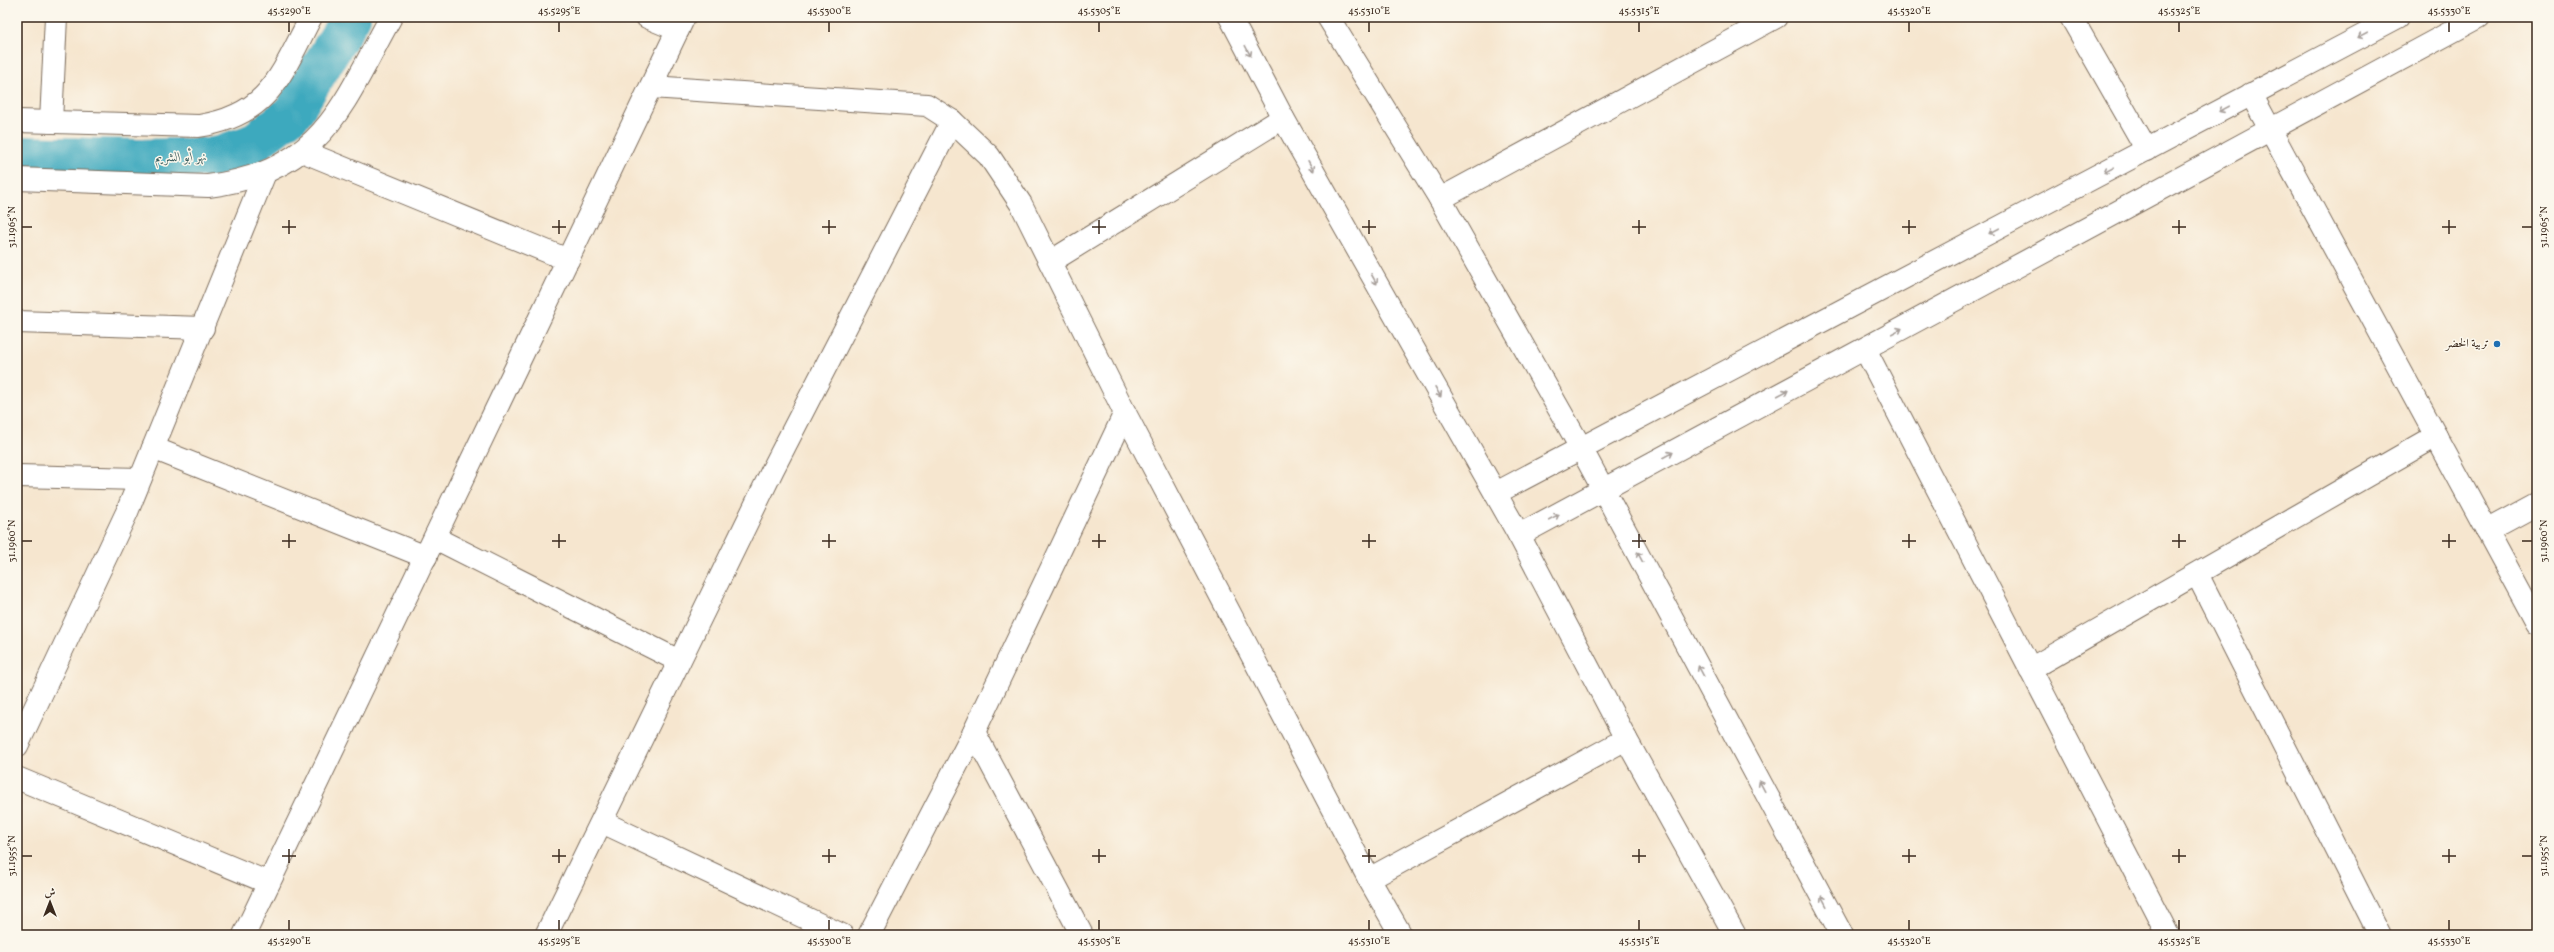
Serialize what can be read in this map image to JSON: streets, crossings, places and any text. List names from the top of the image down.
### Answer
{
  "water": ["نهر أبو الشريم"],
  "places": ["تربية الخضر"],
  "north": "top",
  "coordinates": [
    "45.5290°E",
    "45.5295°E",
    "45.5300°E",
    "45.5305°E",
    "45.5310°E",
    "45.5315°E",
    "45.5320°E",
    "45.5325°E",
    "45.5330°E",
    "31.1965°N",
    "31.1960°N",
    "31.1955°N"
  ]
}
